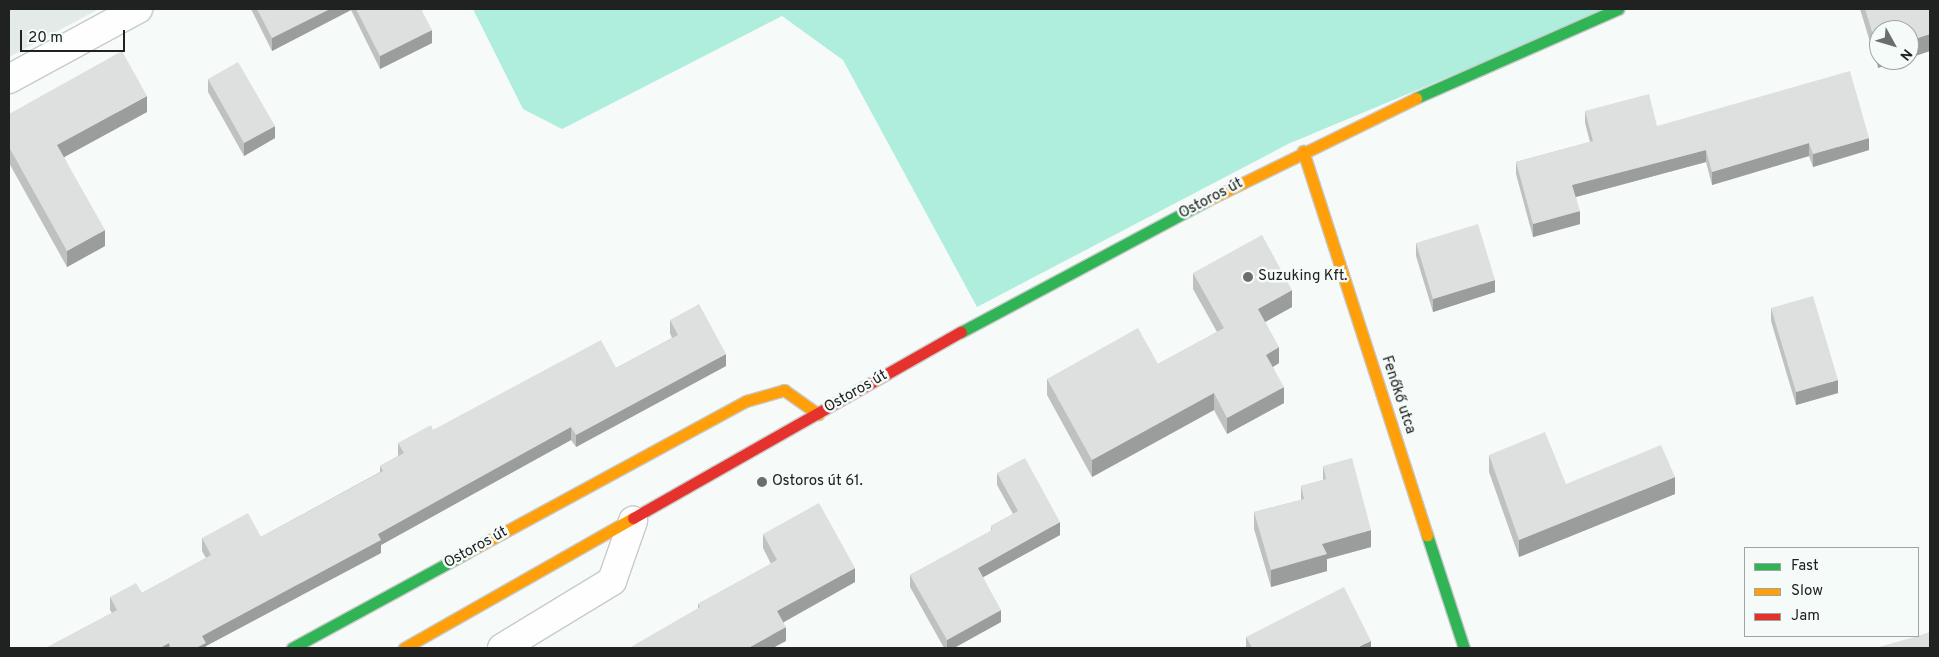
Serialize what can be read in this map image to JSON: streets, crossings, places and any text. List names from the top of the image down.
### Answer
{
  "streets": {
    "main road": ["Ostoros út", "Fenőkő utca"]
  },
  "crossings": [
    ["Ostoros út", "Fenőkő utca"]
  ],
  "places": ["Suzuking Kft.", "Ostoros út 61."],
  "legend": ["Fast", "Slow", "Jam"],
  "scale_bar": "20 m",
  "north": "bottom right"
}
